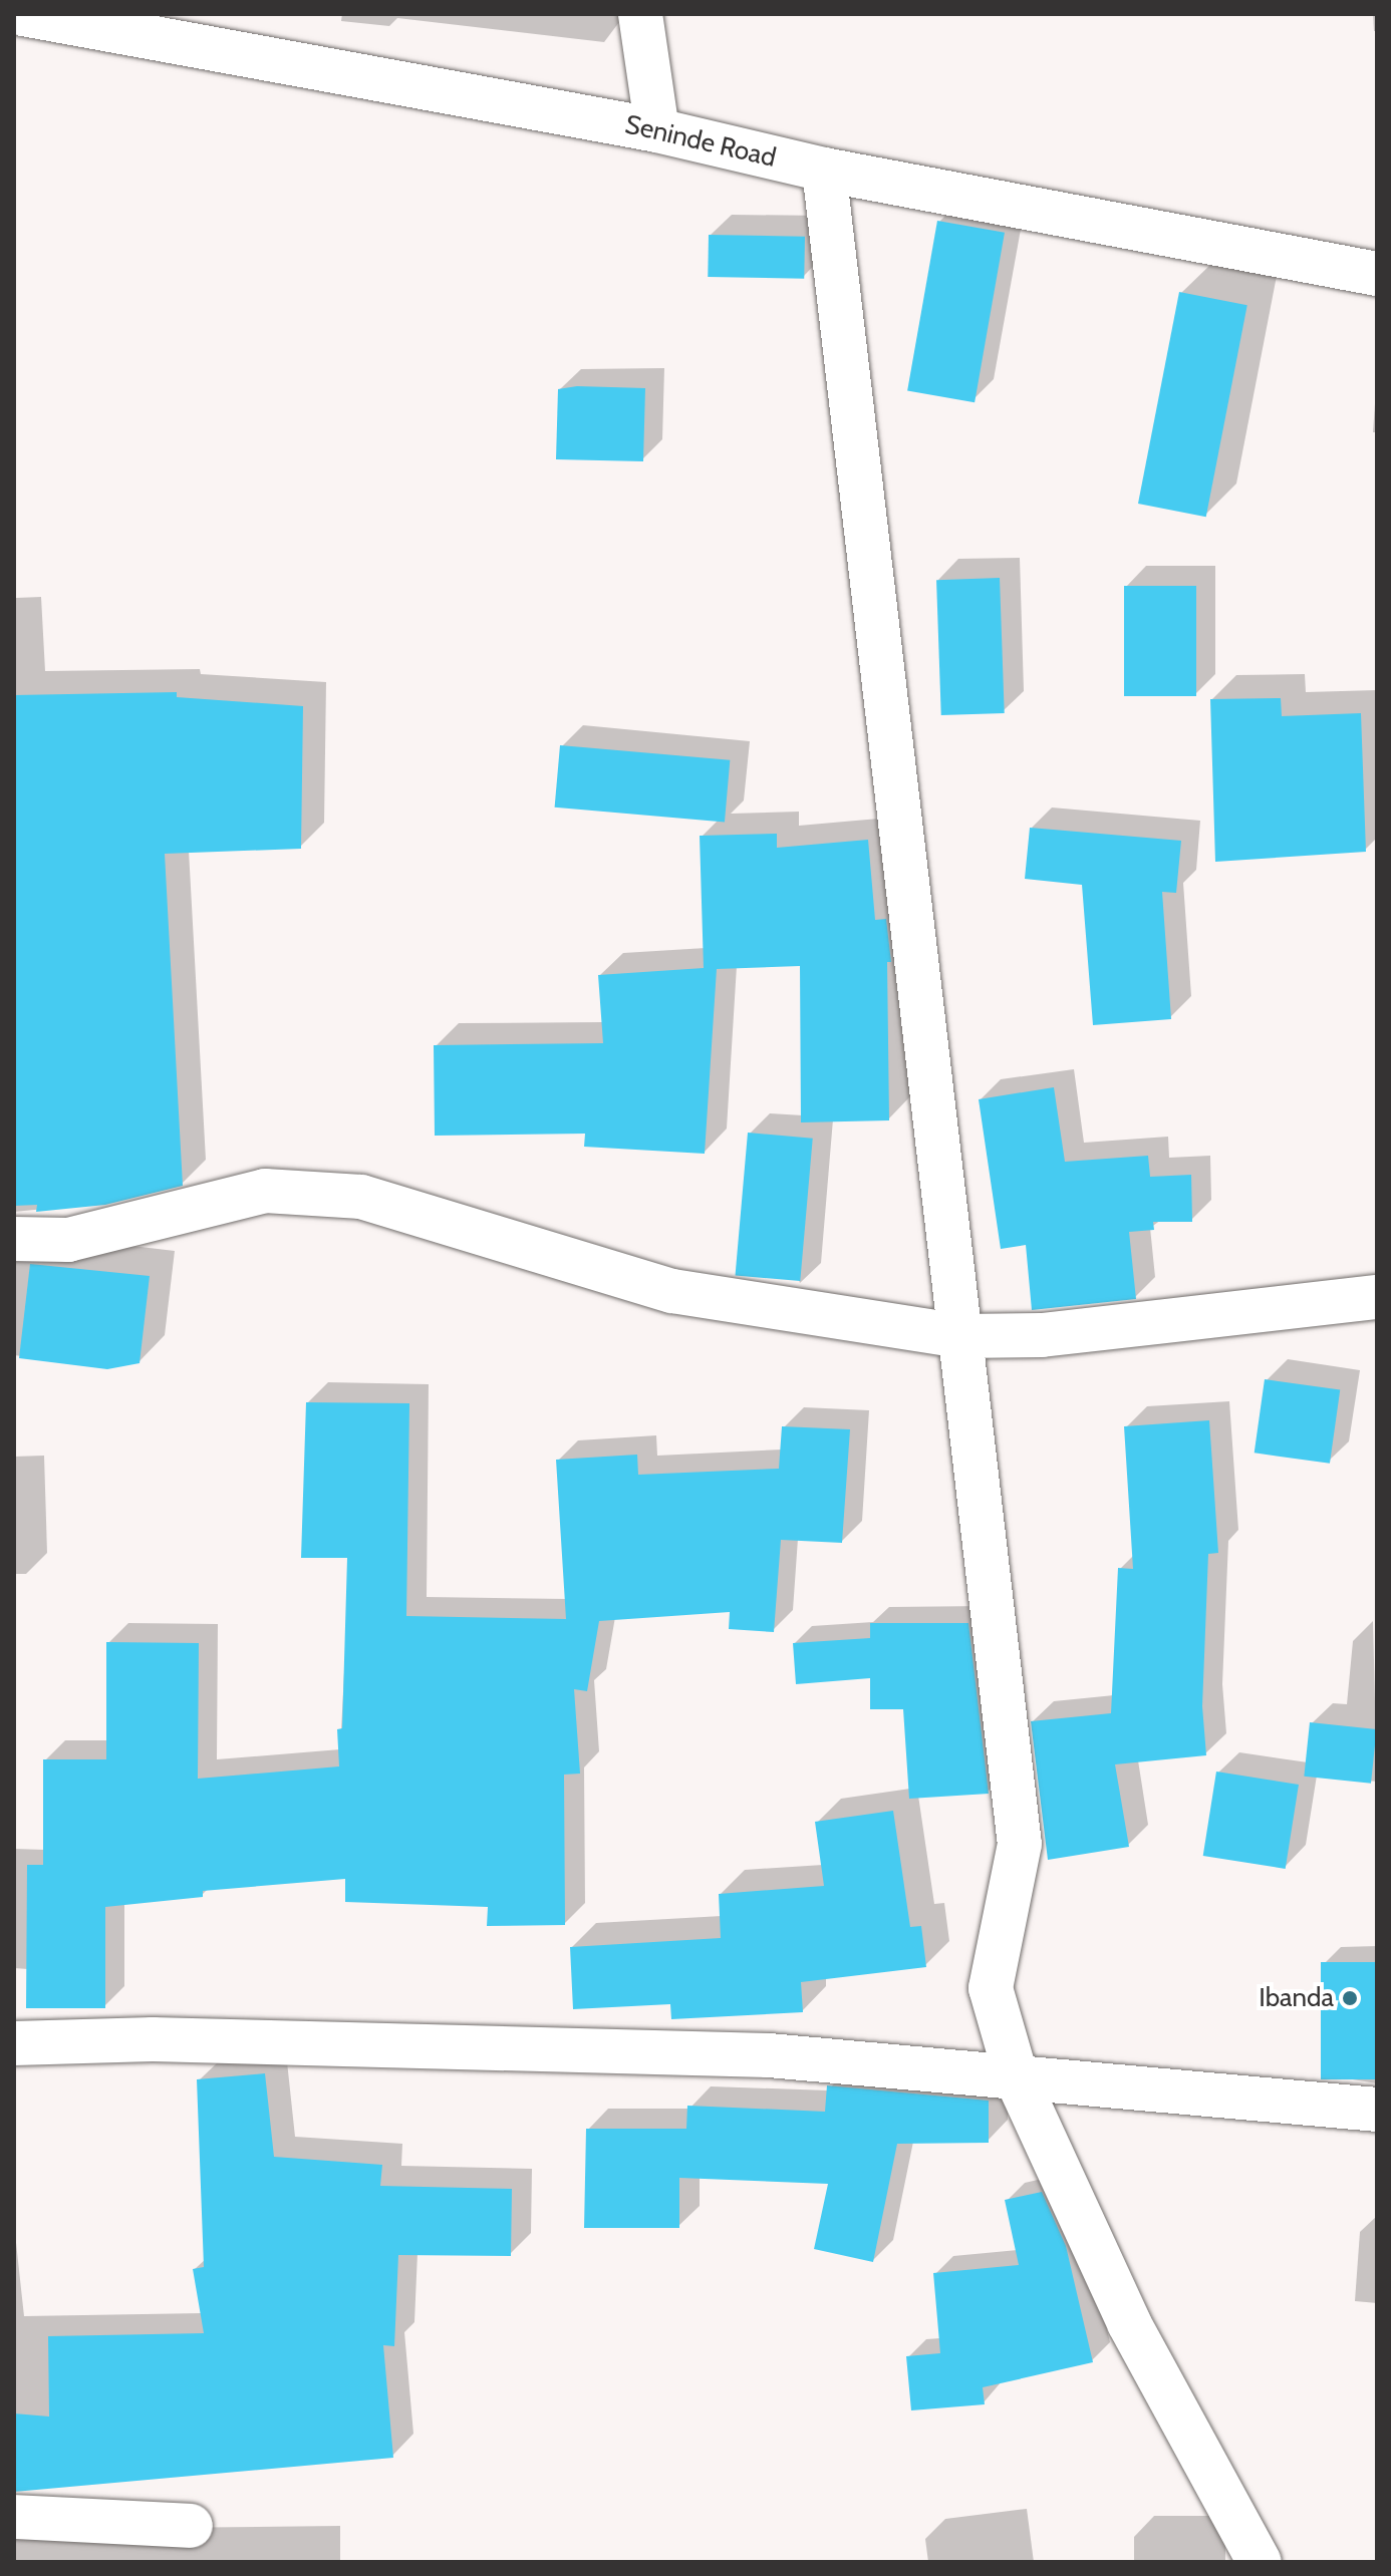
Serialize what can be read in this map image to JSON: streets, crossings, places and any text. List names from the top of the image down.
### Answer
{
  "streets": {
    "street": ["Seninde Road"]
  },
  "places": ["Ibanda"]
}
